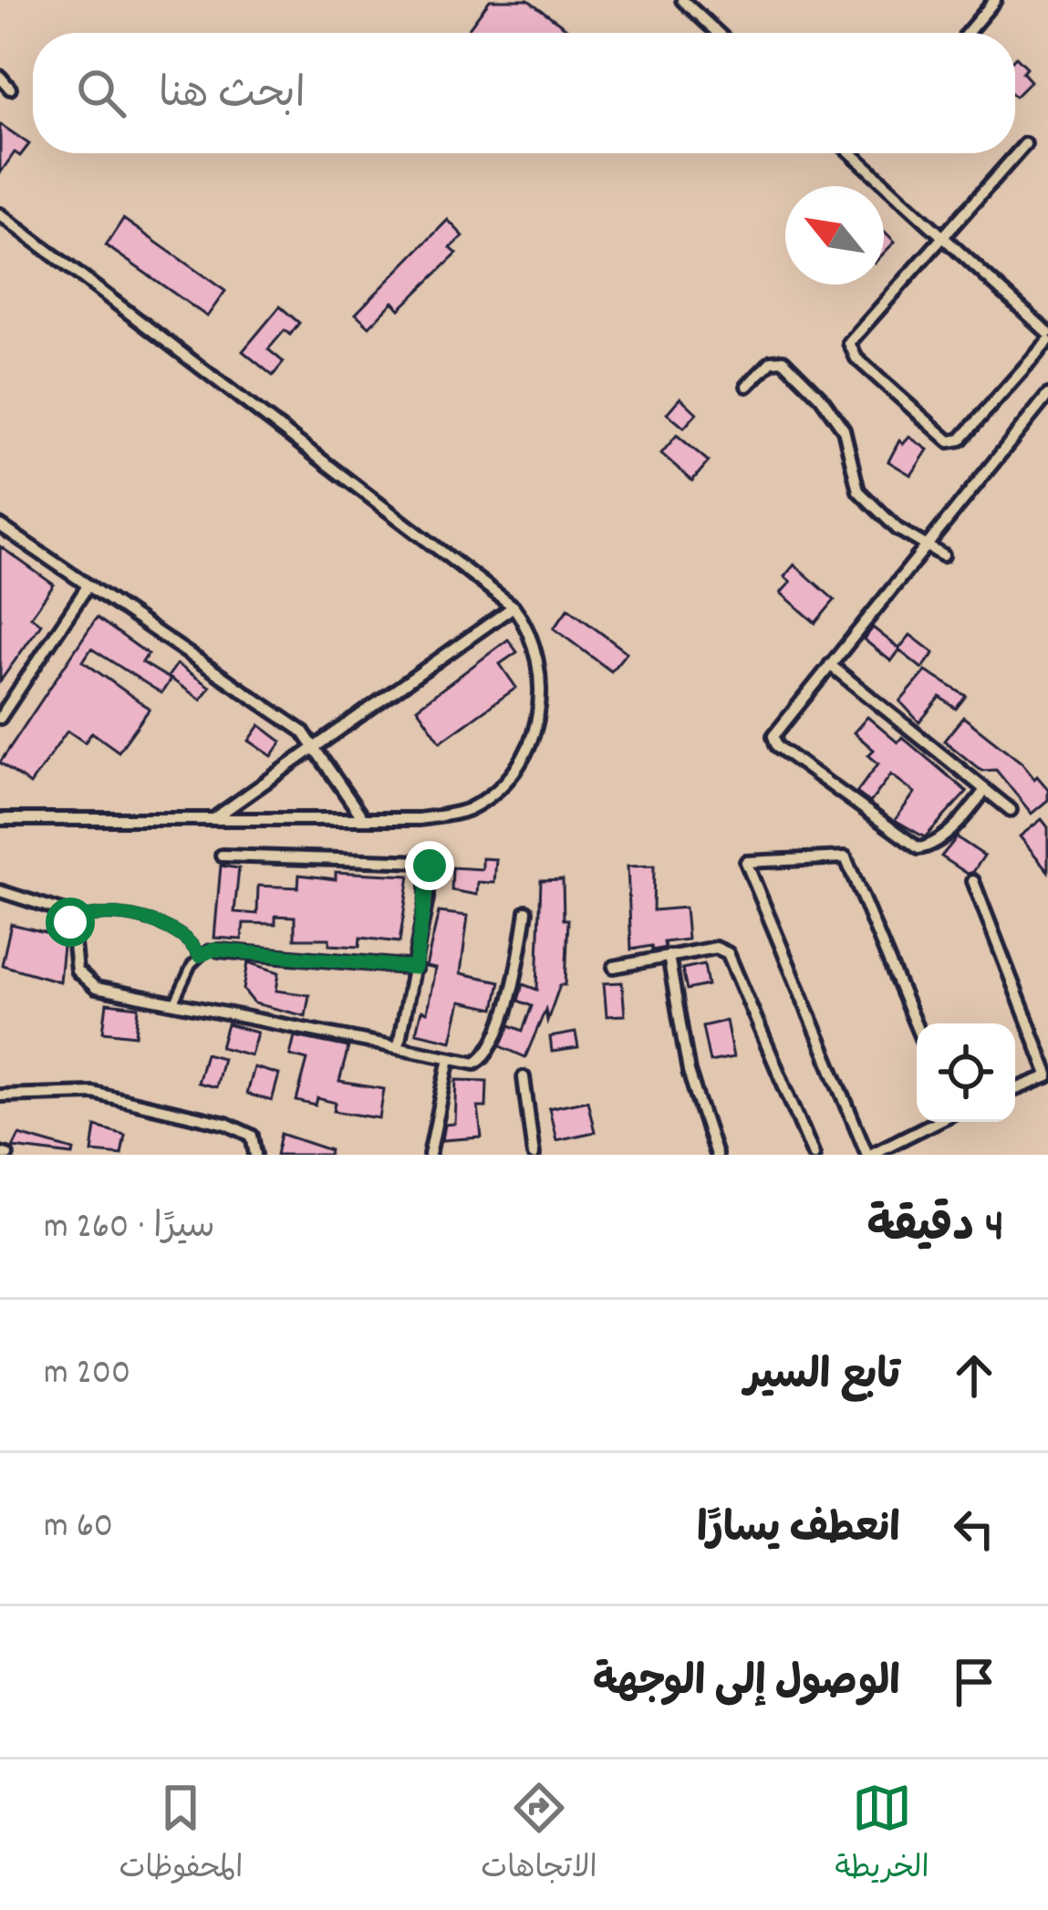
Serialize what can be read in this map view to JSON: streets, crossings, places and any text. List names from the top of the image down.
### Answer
{
  "north": "top left",
  "page": {
    "search": "ابحث هنا",
    "heading": ["4 دقيقة", "سيرًا · 260 m"],
    "list": [
      ["تابع السير", "200 m"],
      ["انعطف يسارًا", "60 m"],
      "الوصول إلى الوجهة"
    ],
    "nav": ["الخريطة", "الاتجاهات", "المحفوظات"]
  }
}
